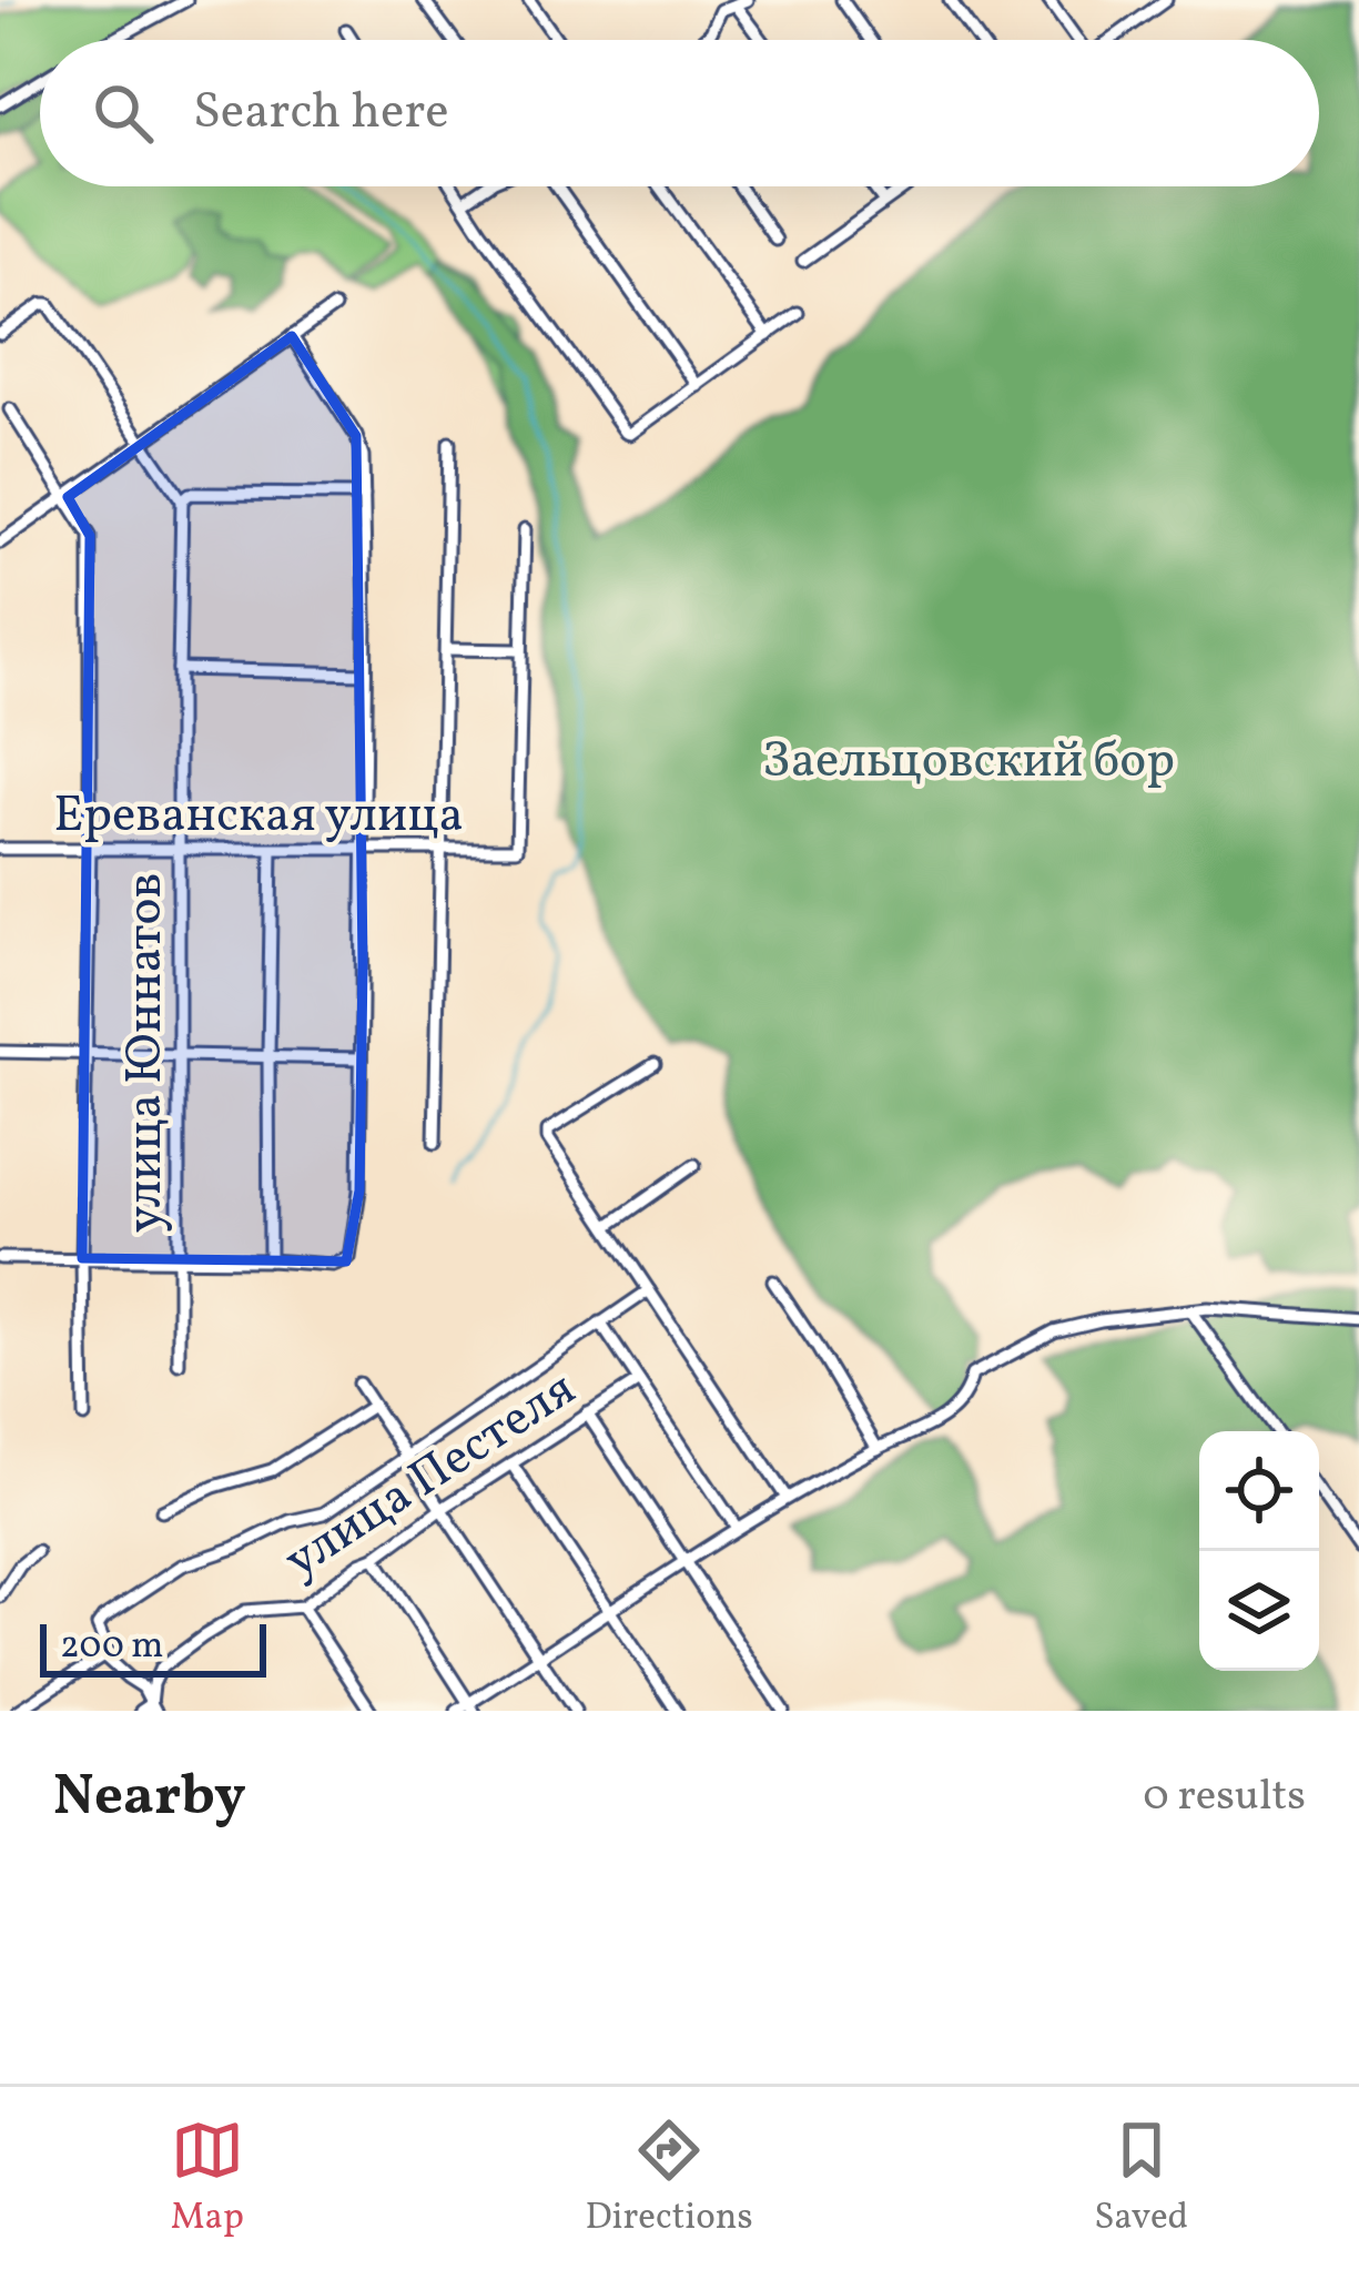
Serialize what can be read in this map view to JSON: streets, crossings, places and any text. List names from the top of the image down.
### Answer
{
  "streets": {
    "street": ["Ереванская улица", "улица Юннатов", "улица Пестеля"]
  },
  "crossings": [
    ["Ереванская улица", "улица Юннатов"]
  ],
  "parks": ["Заельцовский бор"],
  "scale_bar": "200 m",
  "page": {
    "search": "Search here",
    "scale": "200 m",
    "heading": ["Nearby", "0 results"],
    "nav": ["Map", "Directions", "Saved"]
  }
}
